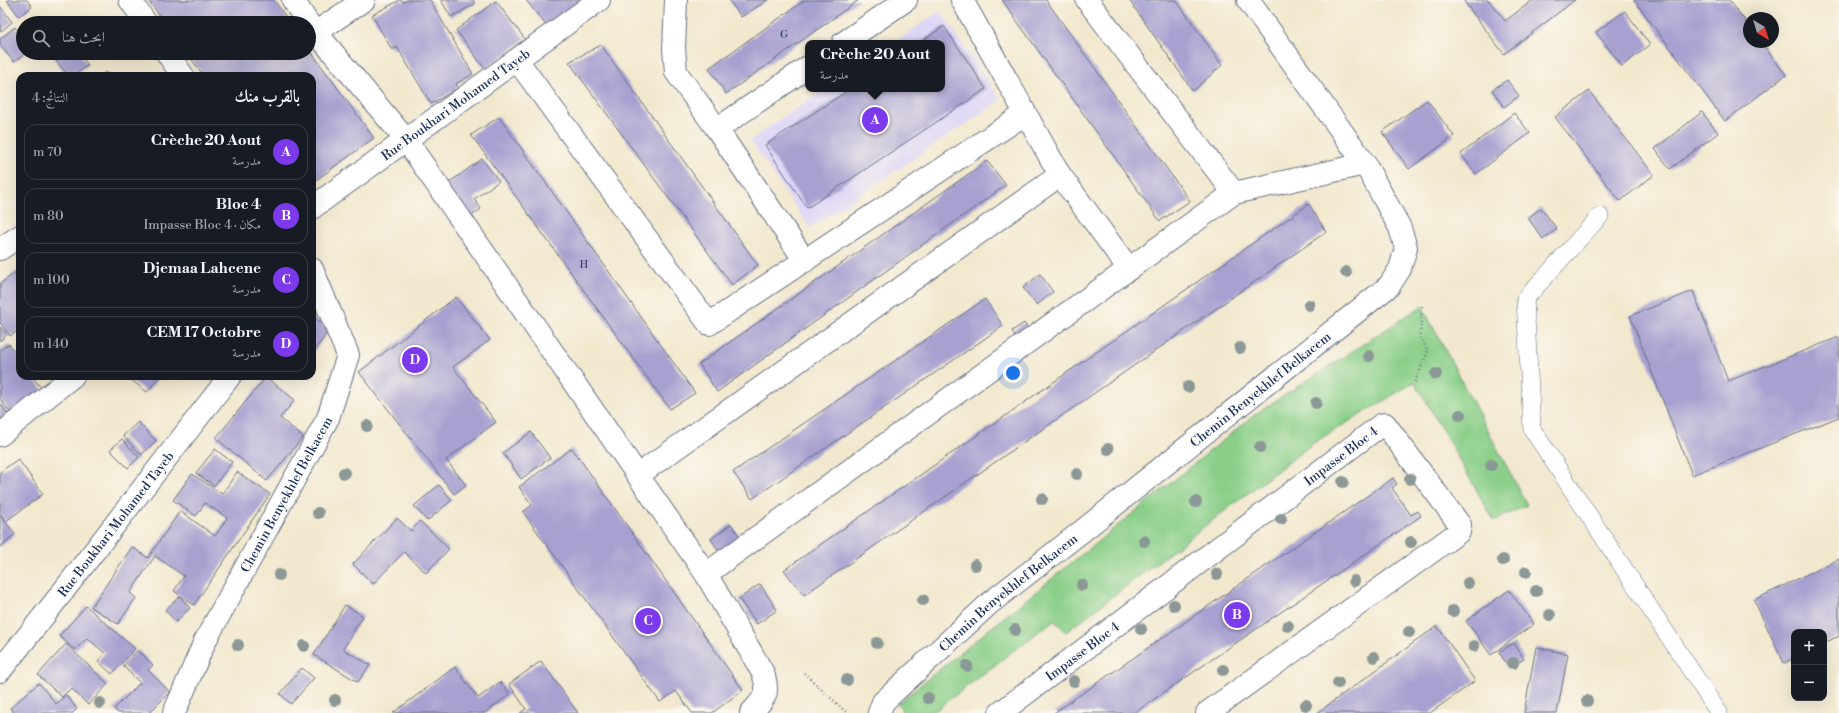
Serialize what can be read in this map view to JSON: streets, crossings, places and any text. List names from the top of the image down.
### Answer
{
  "streets": {
    "street": ["Rue Boukhari Mohamed Tayeb", "Chemin Benyekhlef Belkacem", "Impasse Bloc 4"]
  },
  "house_numbers": ["G", "H"],
  "north": "bottom right",
  "page": {
    "search": "ابحث هنا",
    "popup": ["Crèche 20 Aout", "مدرسة"],
    "heading": ["بالقرب منك", "النتائج: 4"],
    "pins": [
      "A",
      "D",
      "B",
      "C"
    ],
    "list": [
      {
        "mark": "A",
        "name": "Crèche 20 Aout",
        "note": "مدرسة",
        "value": "70 m"
      },
      {
        "mark": "B",
        "name": "Bloc 4",
        "note": "مكان · Impasse Bloc 4",
        "value": "80 m"
      },
      {
        "mark": "C",
        "name": "Djemaa Lahcene",
        "note": "مدرسة",
        "value": "100 m"
      },
      {
        "mark": "D",
        "name": "CEM 17 Octobre",
        "note": "مدرسة",
        "value": "140 m"
      }
    ],
    "map_buttons": ["+", "−"]
  }
}
